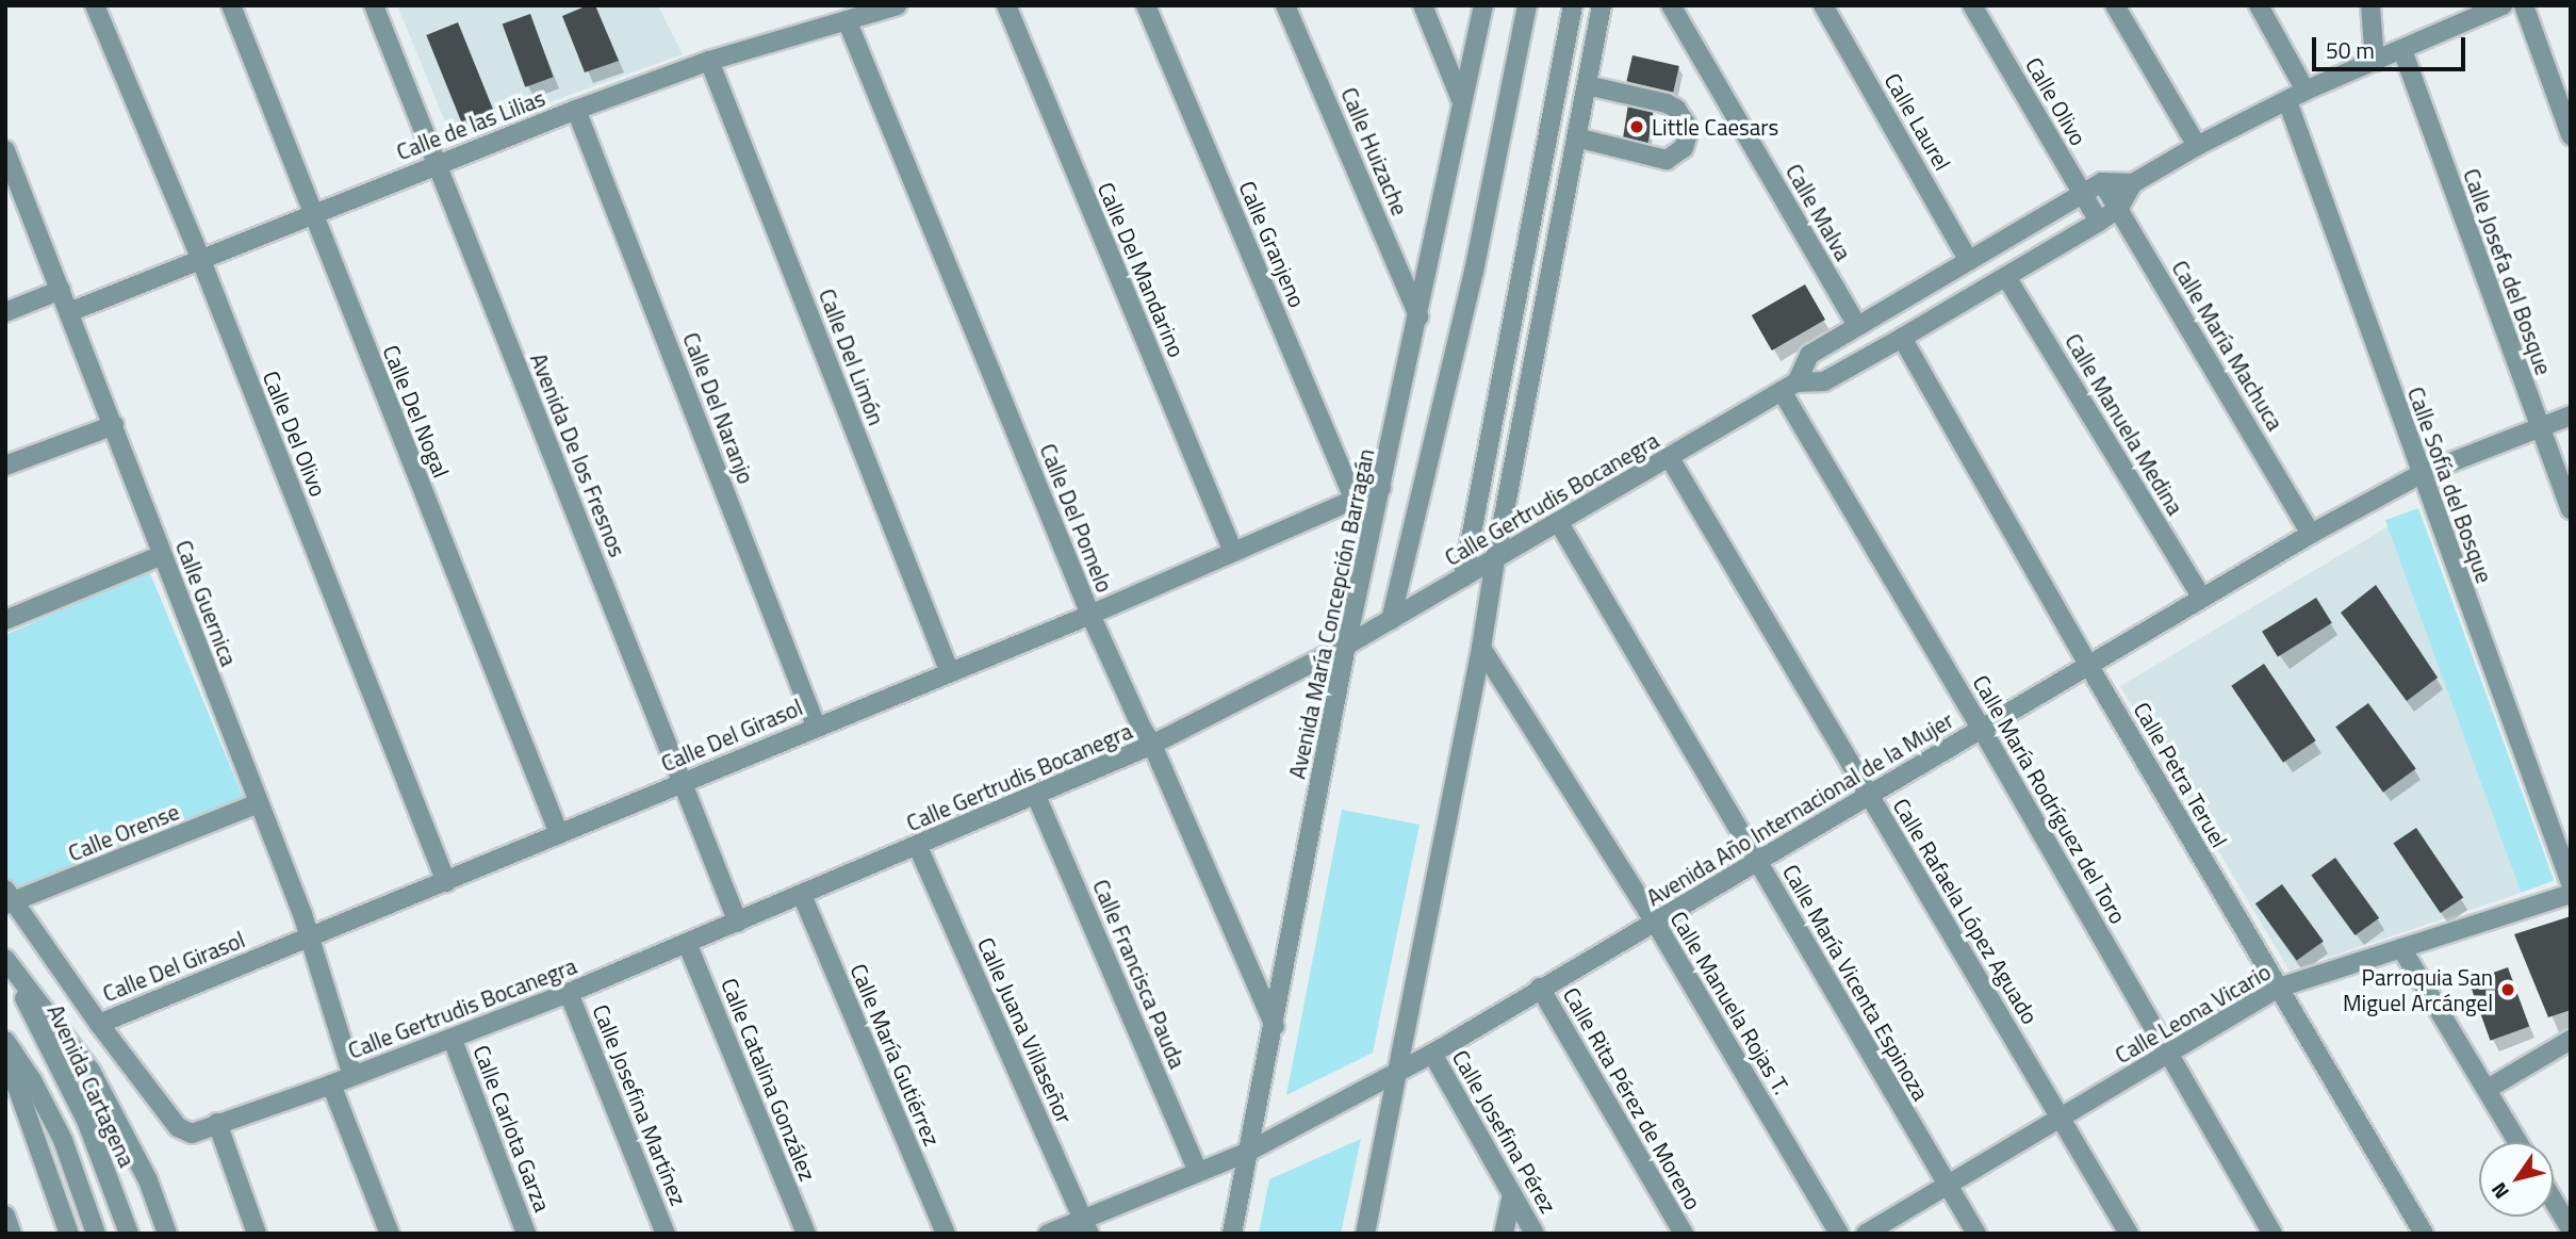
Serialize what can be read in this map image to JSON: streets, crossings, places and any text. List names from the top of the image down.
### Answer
{
  "streets": {
    "street": [
      "Calle Olivo",
      "Calle Laurel",
      "Calle de las Lilias",
      "Calle Huizache",
      "Calle Malva",
      "Calle Granjeno",
      "Calle Del Mandarino",
      "Calle Josefa del Bosque",
      "Calle María Machuca",
      "Calle Del Limón",
      "Calle Del Naranjo",
      "Calle Del Nogal",
      "Calle Manuela Medina",
      "Calle Del Olivo",
      "Avenida De los Fresnos",
      "Calle Sofía del Bosque",
      "Calle Gertrudis Bocanegra",
      "Calle Del Pomelo",
      "Calle Guernica",
      "Avenida María Concepción Barragán",
      "Calle Del Girasol",
      "Calle Petra Teruel",
      "Calle María Rodríguez del Toro",
      "Avenida Año Internacional de la Mujer",
      "Calle Orense",
      "Calle Rafaela López Aguado",
      "Calle Francisca Pauda",
      "Calle María Vicenta Espinoza",
      "Calle Manuela Rojas T.",
      "Calle Leona Vicario",
      "Calle Juana Villaseñor",
      "Calle María Gutiérrez",
      "Calle Catalina González",
      "Avenida Cartagena",
      "Calle Rita Pérez de Moreno",
      "Calle Josefina Martínez",
      "Calle Carlota Garza",
      "Calle Josefina Pérez"
    ]
  },
  "crossings": [
    ["Calle Olivo", "Calle Gertrudis Bocanegra"],
    ["Calle Laurel", "Calle Gertrudis Bocanegra"],
    ["Calle de las Lilias", "Calle Del Limón"],
    ["Calle de las Lilias", "Calle Del Naranjo"],
    ["Calle de las Lilias", "Calle Del Nogal"],
    ["Calle de las Lilias", "Calle Del Olivo"],
    ["Calle de las Lilias", "Avenida De los Fresnos"],
    ["Calle de las Lilias", "Calle Del Pomelo"],
    ["Calle de las Lilias", "Calle Guernica"],
    ["Calle Huizache", "Avenida María Concepción Barragán"],
    ["Calle Malva", "Calle Gertrudis Bocanegra"],
    ["Calle Granjeno", "Calle Del Girasol"],
    ["Calle Del Mandarino", "Calle Del Girasol"],
    ["Calle Josefa del Bosque", "Avenida Año Internacional de la Mujer"],
    ["Calle María Machuca", "Calle Gertrudis Bocanegra"],
    ["Calle María Machuca", "Avenida Año Internacional de la Mujer"],
    ["Calle Del Limón", "Calle Del Girasol"],
    ["Calle Del Naranjo", "Calle Del Girasol"],
    ["Calle Del Nogal", "Calle Del Girasol"],
    ["Calle Manuela Medina", "Calle Gertrudis Bocanegra"],
    ["Calle Manuela Medina", "Avenida Año Internacional de la Mujer"],
    ["Calle Del Olivo", "Calle Del Girasol"],
    ["Avenida De los Fresnos", "Calle Gertrudis Bocanegra"],
    ["Avenida De los Fresnos", "Calle Del Girasol"],
    ["Calle Sofía del Bosque", "Avenida Año Internacional de la Mujer"],
    ["Calle Gertrudis Bocanegra", "Calle Del Pomelo"],
    ["Calle Gertrudis Bocanegra", "Calle Guernica"],
    ["Calle Gertrudis Bocanegra", "Avenida María Concepción Barragán"],
    ["Calle Gertrudis Bocanegra", "Calle Del Girasol"],
    ["Calle Gertrudis Bocanegra", "Calle Petra Teruel"],
    ["Calle Gertrudis Bocanegra", "Calle María Rodríguez del Toro"],
    ["Calle Gertrudis Bocanegra", "Calle Orense"],
    ["Calle Gertrudis Bocanegra", "Calle Rafaela López Aguado"],
    ["Calle Gertrudis Bocanegra", "Calle Francisca Pauda"],
    ["Calle Gertrudis Bocanegra", "Calle María Vicenta Espinoza"],
    ["Calle Gertrudis Bocanegra", "Calle Juana Villaseñor"],
    ["Calle Gertrudis Bocanegra", "Calle María Gutiérrez"],
    ["Calle Gertrudis Bocanegra", "Calle Catalina González"],
    ["Calle Gertrudis Bocanegra", "Calle Josefina Martínez"],
    ["Calle Gertrudis Bocanegra", "Calle Carlota Garza"],
    ["Calle Del Pomelo", "Avenida María Concepción Barragán"],
    ["Calle Del Pomelo", "Calle Del Girasol"],
    ["Calle Guernica", "Calle Del Girasol"],
    ["Calle Guernica", "Calle Orense"],
    ["Avenida María Concepción Barragán", "Calle Del Girasol"],
    ["Avenida María Concepción Barragán", "Avenida Año Internacional de la Mujer"],
    ["Calle Petra Teruel", "Avenida Año Internacional de la Mujer"],
    ["Calle Petra Teruel", "Calle Leona Vicario"],
    ["Calle María Rodríguez del Toro", "Avenida Año Internacional de la Mujer"],
    ["Calle María Rodríguez del Toro", "Calle Leona Vicario"],
    ["Avenida Año Internacional de la Mujer", "Calle Rafaela López Aguado"],
    ["Avenida Año Internacional de la Mujer", "Calle Francisca Pauda"],
    ["Avenida Año Internacional de la Mujer", "Calle María Vicenta Espinoza"],
    ["Avenida Año Internacional de la Mujer", "Calle Manuela Rojas T."],
    ["Avenida Año Internacional de la Mujer", "Calle Juana Villaseñor"],
    ["Avenida Año Internacional de la Mujer", "Calle Rita Pérez de Moreno"],
    ["Avenida Año Internacional de la Mujer", "Calle Josefina Pérez"],
    ["Calle Rafaela López Aguado", "Calle Leona Vicario"],
    ["Calle María Vicenta Espinoza", "Calle Leona Vicario"]
  ],
  "places": ["Little Caesars", "Parroquia San Miguel Arcángel"],
  "scale_bar": "50 m",
  "north": "bottom left"
}
